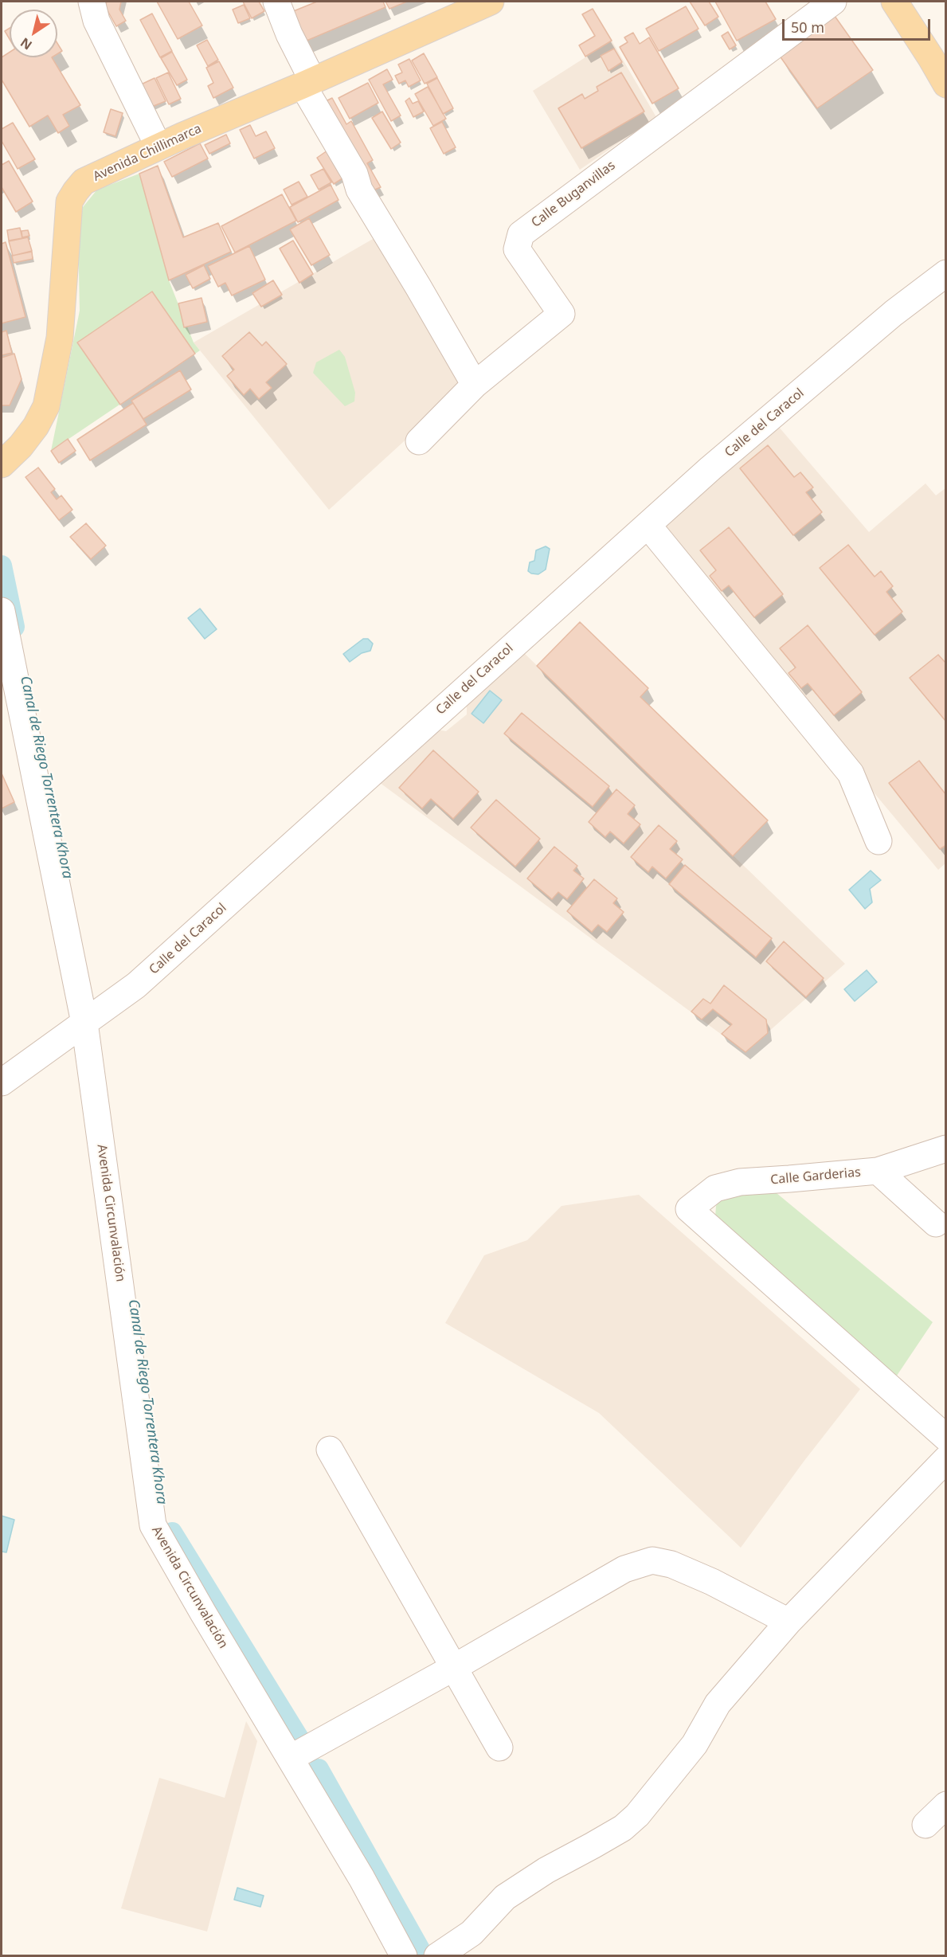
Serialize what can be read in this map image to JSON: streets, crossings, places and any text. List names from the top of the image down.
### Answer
{
  "streets": {
    "main road": ["Avenida Chillimarca"],
    "street": [
      "Calle Buganvillas",
      "Calle del Caracol",
      "Calle Garderias",
      "Avenida Circunvalación"
    ]
  },
  "crossings": [
    ["Calle del Caracol", "Avenida Circunvalación"]
  ],
  "water": ["Canal de Riego Torrentera Khora"],
  "scale_bar": "50 m",
  "north": "bottom left"
}
